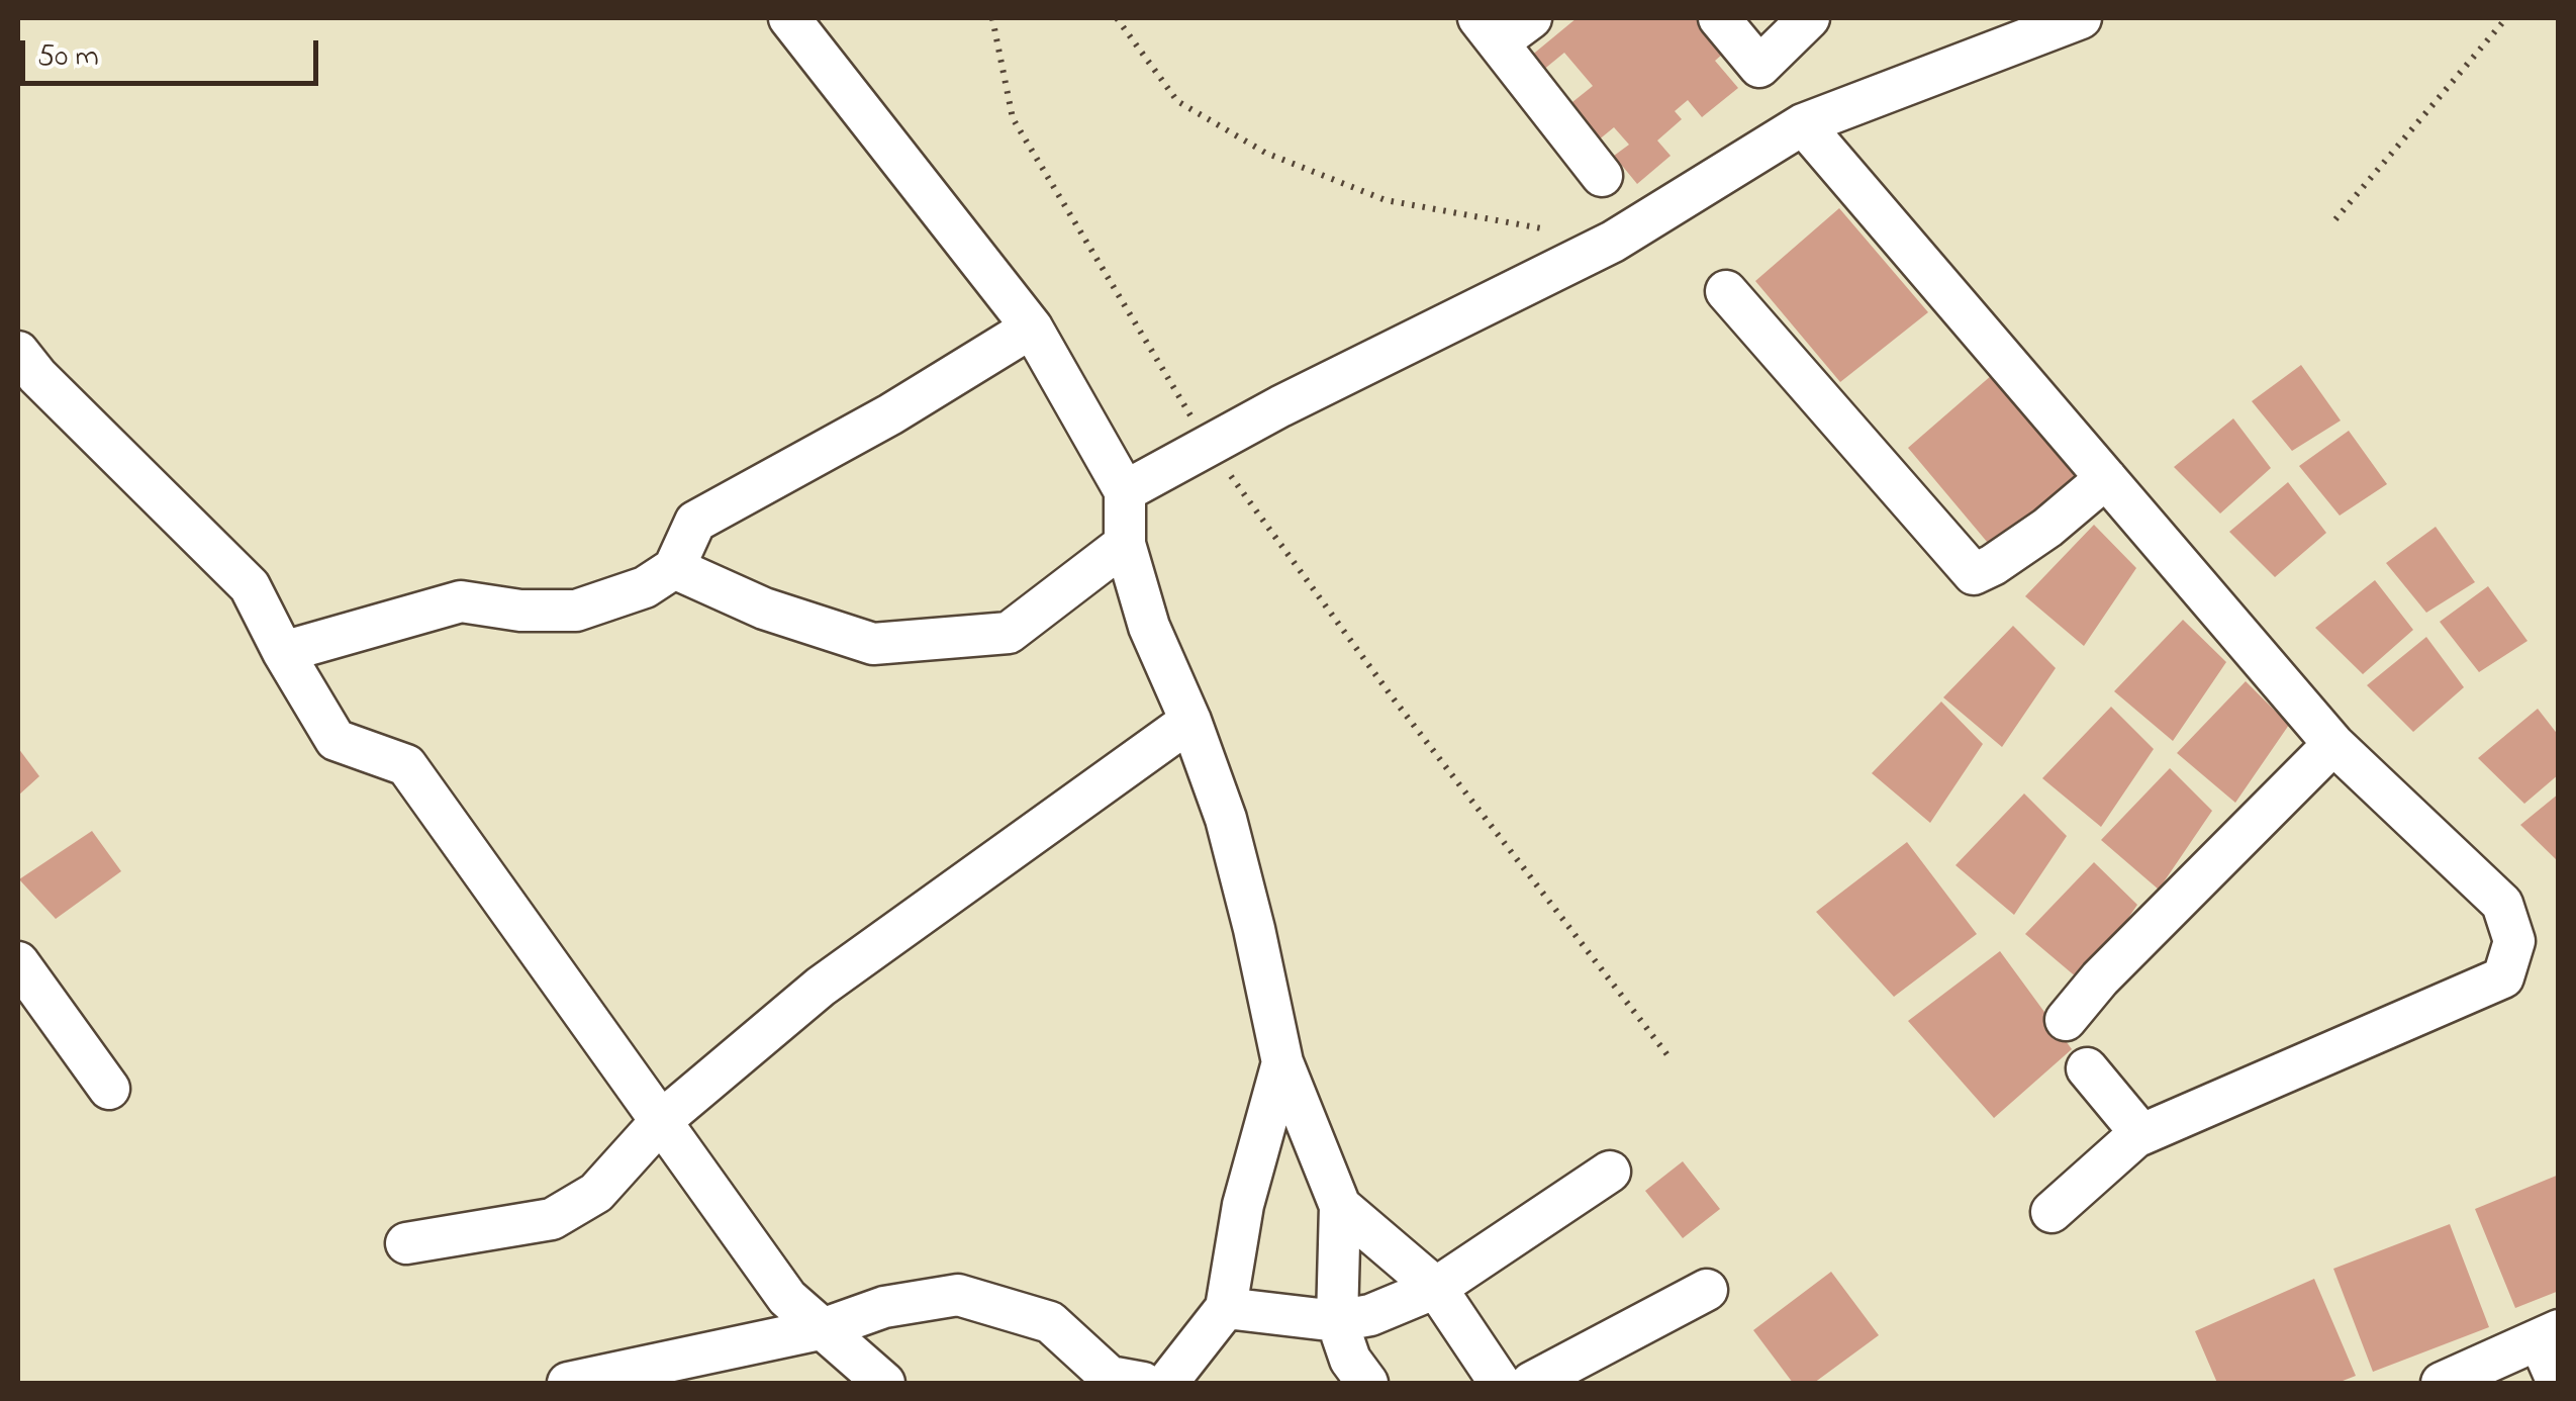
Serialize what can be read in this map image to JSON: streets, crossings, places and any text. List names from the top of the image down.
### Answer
{
  "scale_bar": "50 m"
}
